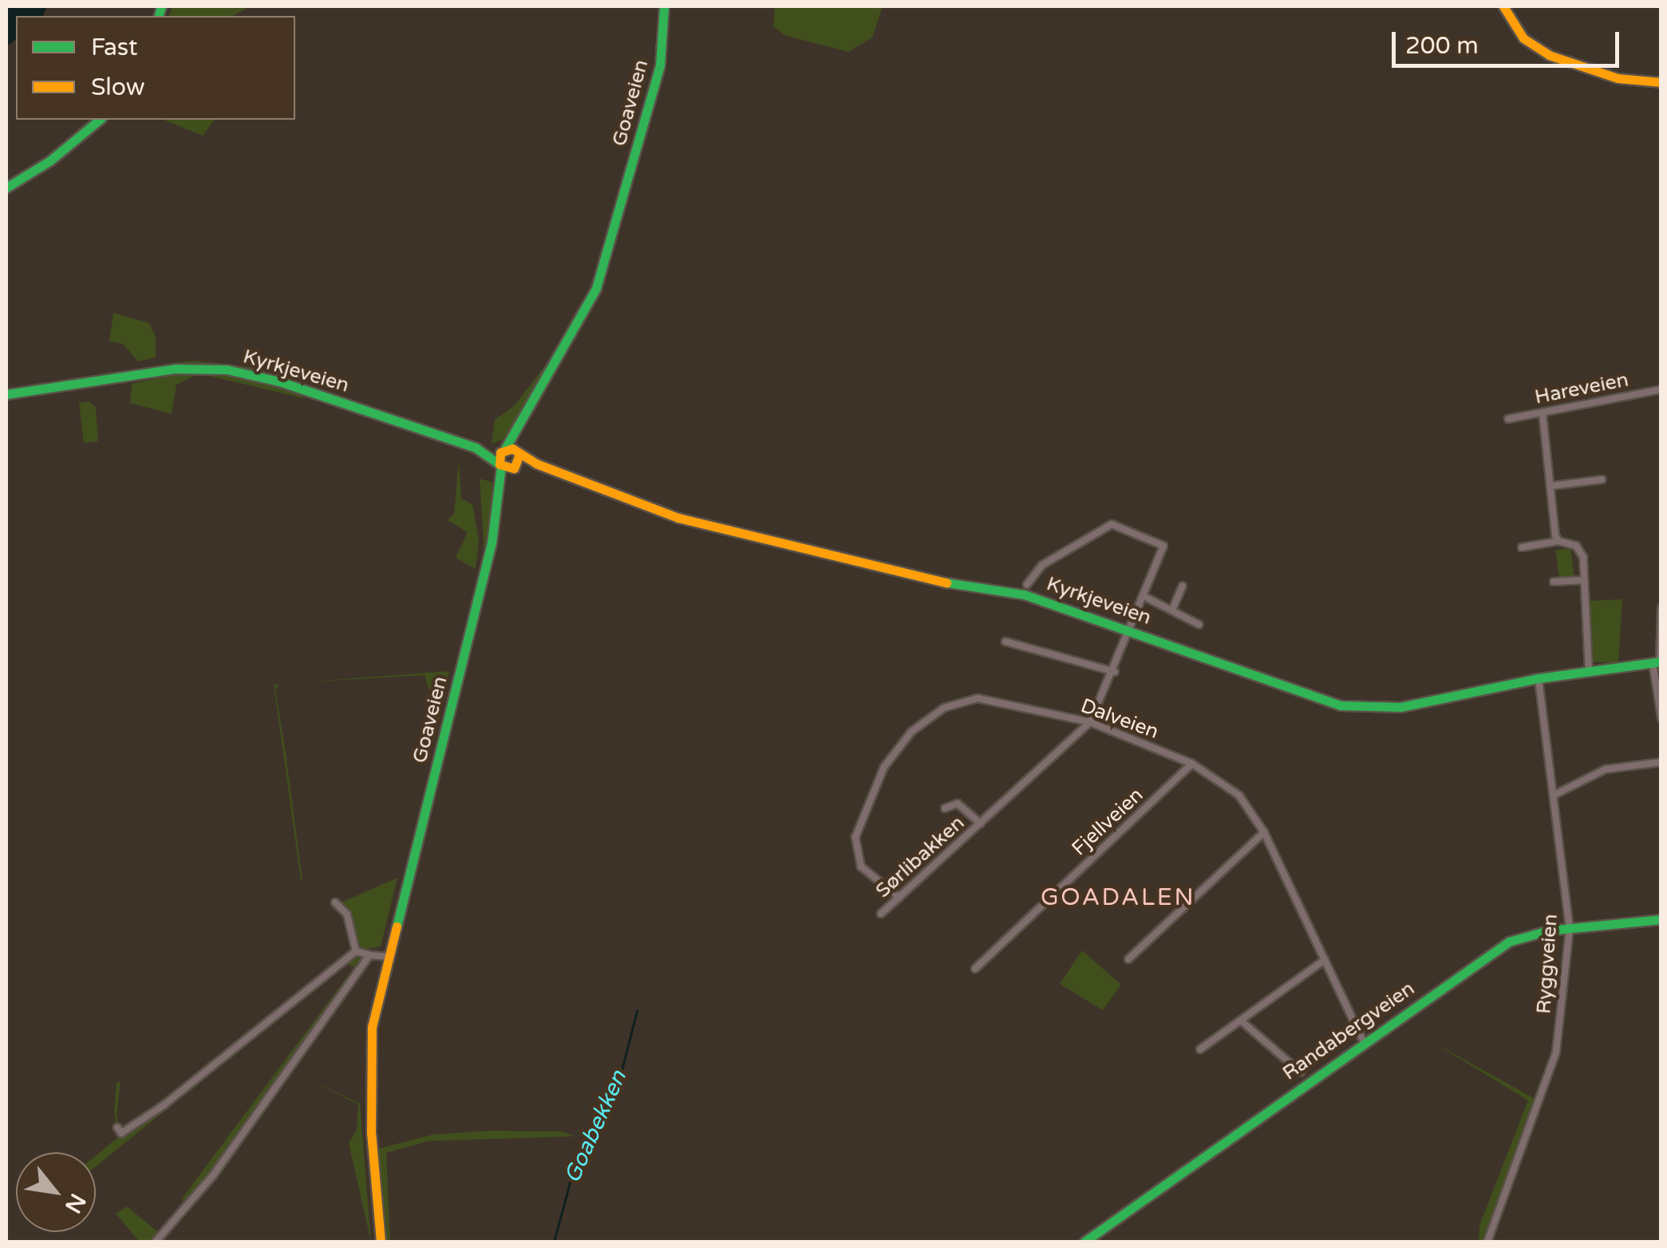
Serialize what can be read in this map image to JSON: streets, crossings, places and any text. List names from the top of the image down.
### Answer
{
  "streets": {
    "main road": ["Goaveien", "Kyrkjeveien", "Randabergveien"],
    "street": [
      "Hareveien",
      "Dalveien",
      "Fjellveien",
      "Sørlibakken",
      "Ryggveien"
    ]
  },
  "crossings": [
    ["Goaveien", "Kyrkjeveien"],
    ["Kyrkjeveien", "Sørlibakken"],
    ["Kyrkjeveien", "Ryggveien"],
    ["Dalveien", "Fjellveien"],
    ["Dalveien", "Sørlibakken"],
    ["Dalveien", "Randabergveien"],
    ["Ryggveien", "Randabergveien"]
  ],
  "districts": ["GOADALEN"],
  "water": ["Goabekken"],
  "legend": ["Fast", "Slow"],
  "scale_bar": "200 m",
  "north": "bottom right"
}
